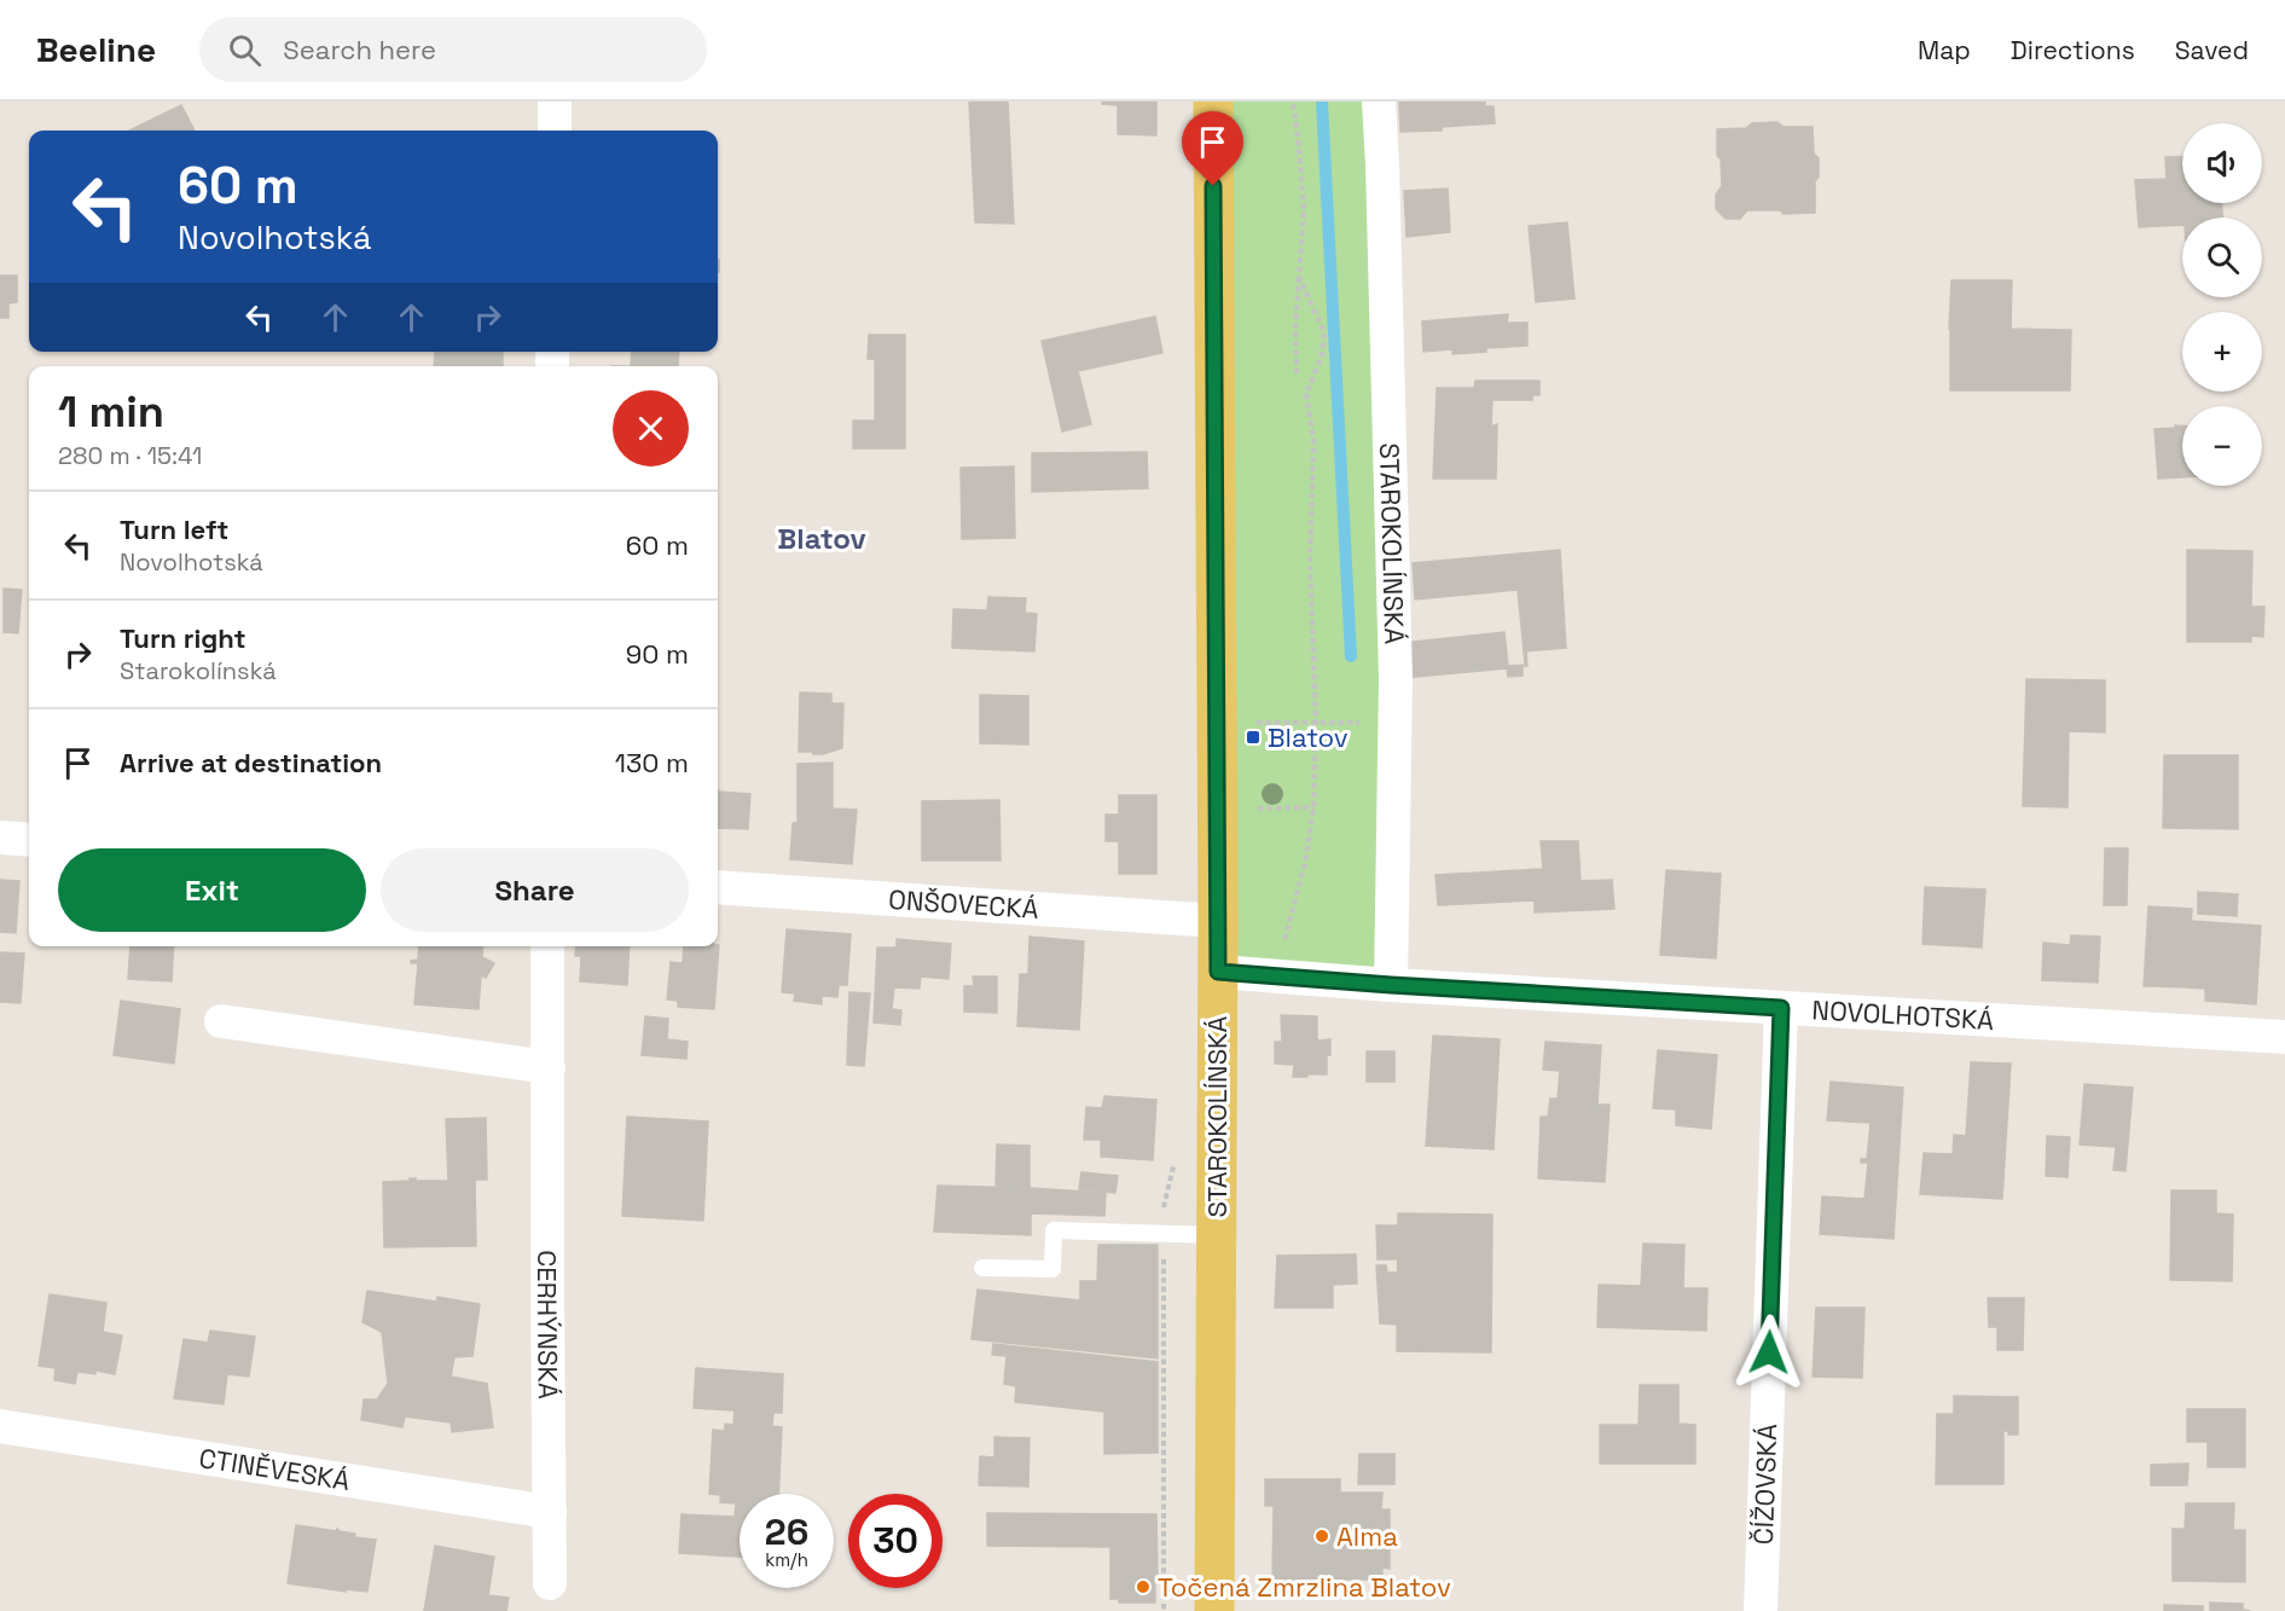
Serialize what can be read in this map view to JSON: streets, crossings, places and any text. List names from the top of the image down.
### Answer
{
  "streets": {
    "main road": ["STAROKOLÍNSKÁ"],
    "street": [
      "ONŠOVECKÁ",
      "NOVOLHOTSKÁ",
      "CERHÝNSKÁ",
      "CTINĚVESKÁ",
      "ČÍŽOVSKÁ"
    ]
  },
  "crossings": [
    ["STAROKOLÍNSKÁ", "ONŠOVECKÁ"],
    ["STAROKOLÍNSKÁ", "NOVOLHOTSKÁ"],
    ["NOVOLHOTSKÁ", "ČÍŽOVSKÁ"],
    ["CERHÝNSKÁ", "CTINĚVESKÁ"]
  ],
  "districts": ["Blatov"],
  "places": {
    "transit": ["Blatov"],
    "other": ["Alma", "Točená Zmrzlina Blatov"]
  },
  "page": {
    "header": "Beeline",
    "search": "Search here",
    "nav": ["Map", "Directions", "Saved"],
    "map_buttons": ["+", "−"],
    "turn": ["60 m", "Novolhotská"],
    "heading": ["1 min", "280 m · 15:41"],
    "list": [
      {
        "name": "Turn left",
        "note": "Novolhotská",
        "value": "60 m"
      },
      {
        "name": "Turn right",
        "note": "Starokolínská",
        "value": "90 m"
      },
      {
        "name": "Arrive at destination",
        "value": "130 m"
      }
    ],
    "buttons": ["Exit", "Share"],
    "speed": "26 km/h",
    "limit": "30"
  }
}
